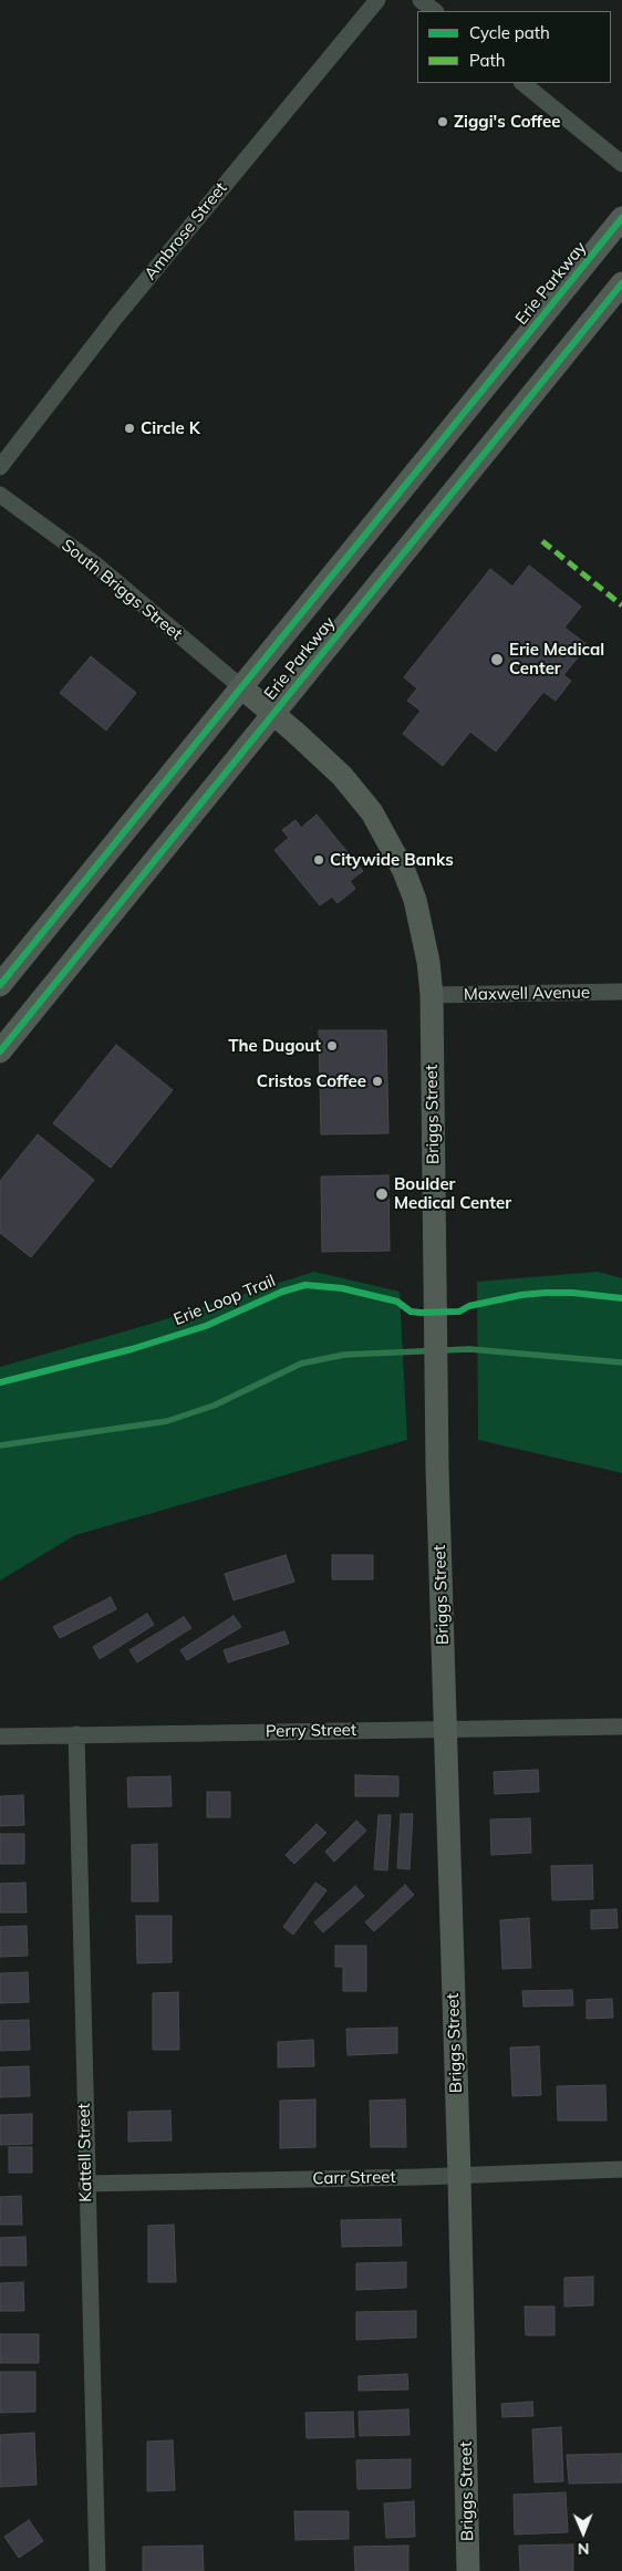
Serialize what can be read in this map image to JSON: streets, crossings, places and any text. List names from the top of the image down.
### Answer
{
  "streets": {
    "main road": ["Erie Parkway", "Briggs Street"],
    "street": [
      "Ambrose Street",
      "South Briggs Street",
      "Maxwell Avenue",
      "Perry Street",
      "Kattell Street",
      "Carr Street"
    ],
    "cycle path": ["Erie Loop Trail"]
  },
  "crossings": [
    ["Erie Parkway", "South Briggs Street"],
    ["Erie Parkway", "Briggs Street"],
    ["South Briggs Street", "Briggs Street"],
    ["Maxwell Avenue", "Briggs Street"],
    ["Briggs Street", "Perry Street"],
    ["Briggs Street", "Carr Street"],
    ["Perry Street", "Kattell Street"],
    ["Kattell Street", "Carr Street"]
  ],
  "places": [
    "Ziggi's Coffee",
    "Circle K",
    "Erie Medical Center",
    "Citywide Banks",
    "The Dugout",
    "Cristos Coffee",
    "Boulder Medical Center"
  ],
  "legend": ["Cycle path", "Path"],
  "north": "bottom"
}
